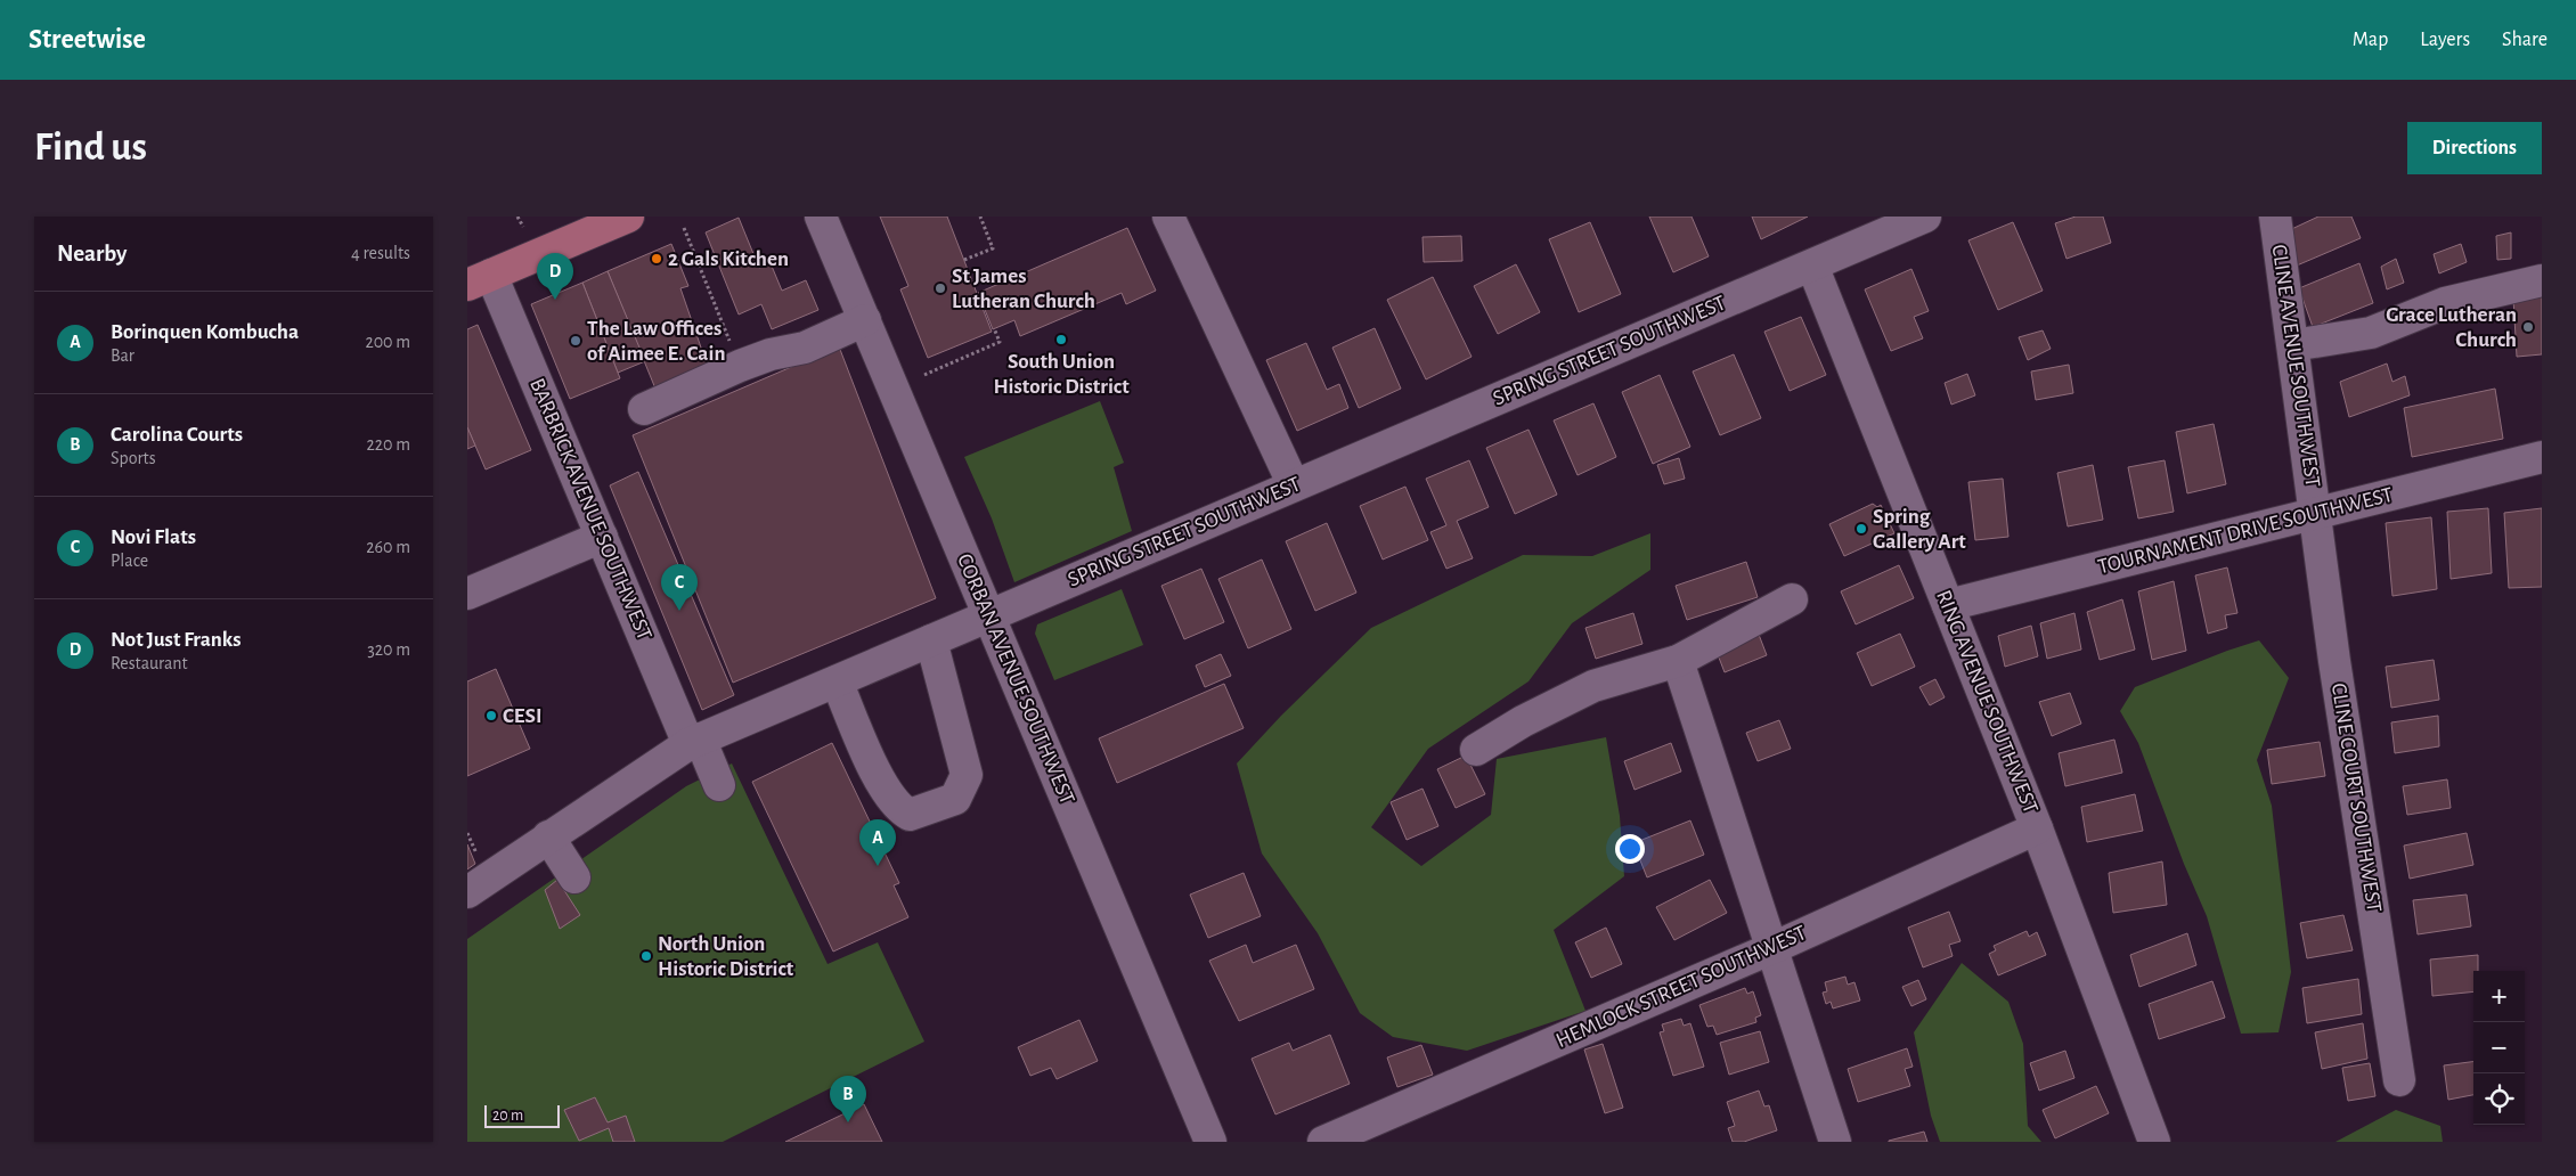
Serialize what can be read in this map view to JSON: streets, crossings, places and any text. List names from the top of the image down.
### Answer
{
  "streets": {
    "street": [
      "SPRING STREET SOUTHWEST",
      "CLINE AVENUE SOUTHWEST",
      "BARBRICK AVENUE SOUTHWEST",
      "TOURNAMENT DRIVE SOUTHWEST",
      "CORBAN AVENUE SOUTHWEST",
      "RING AVENUE SOUTHWEST",
      "CLINE COURT SOUTHWEST",
      "HEMLOCK STREET SOUTHWEST"
    ]
  },
  "crossings": [
    ["SPRING STREET SOUTHWEST", "BARBRICK AVENUE SOUTHWEST"],
    ["SPRING STREET SOUTHWEST", "CORBAN AVENUE SOUTHWEST"],
    ["SPRING STREET SOUTHWEST", "RING AVENUE SOUTHWEST"],
    ["CLINE AVENUE SOUTHWEST", "TOURNAMENT DRIVE SOUTHWEST"],
    ["CLINE AVENUE SOUTHWEST", "CLINE COURT SOUTHWEST"],
    ["TOURNAMENT DRIVE SOUTHWEST", "RING AVENUE SOUTHWEST"],
    ["TOURNAMENT DRIVE SOUTHWEST", "CLINE COURT SOUTHWEST"],
    ["RING AVENUE SOUTHWEST", "HEMLOCK STREET SOUTHWEST"]
  ],
  "places": [
    "2 Gals Kitchen",
    "St James Lutheran Church",
    "Grace Lutheran Church",
    "South Union Historic District",
    "The Law Offices of Aimee E. Cain",
    "Spring Gallery Art",
    "CESI",
    "North Union Historic District"
  ],
  "scale_bar": "20 m",
  "page": {
    "header": "Streetwise",
    "nav": ["Map", "Layers", "Share"],
    "buttons": "Directions",
    "title": "Find us",
    "heading": ["Nearby", "4 results"],
    "pins": [
      "D",
      "C",
      "A",
      "B"
    ],
    "list": [
      {
        "mark": "A",
        "name": "Borinquen Kombucha",
        "note": "Bar",
        "value": "200 m"
      },
      {
        "mark": "B",
        "name": "Carolina Courts",
        "note": "Sports",
        "value": "220 m"
      },
      {
        "mark": "C",
        "name": "Novi Flats",
        "note": "Place",
        "value": "260 m"
      },
      {
        "mark": "D",
        "name": "Not Just Franks",
        "note": "Restaurant",
        "value": "320 m"
      }
    ],
    "map_buttons": ["+", "−"],
    "scale": "20 m"
  }
}
